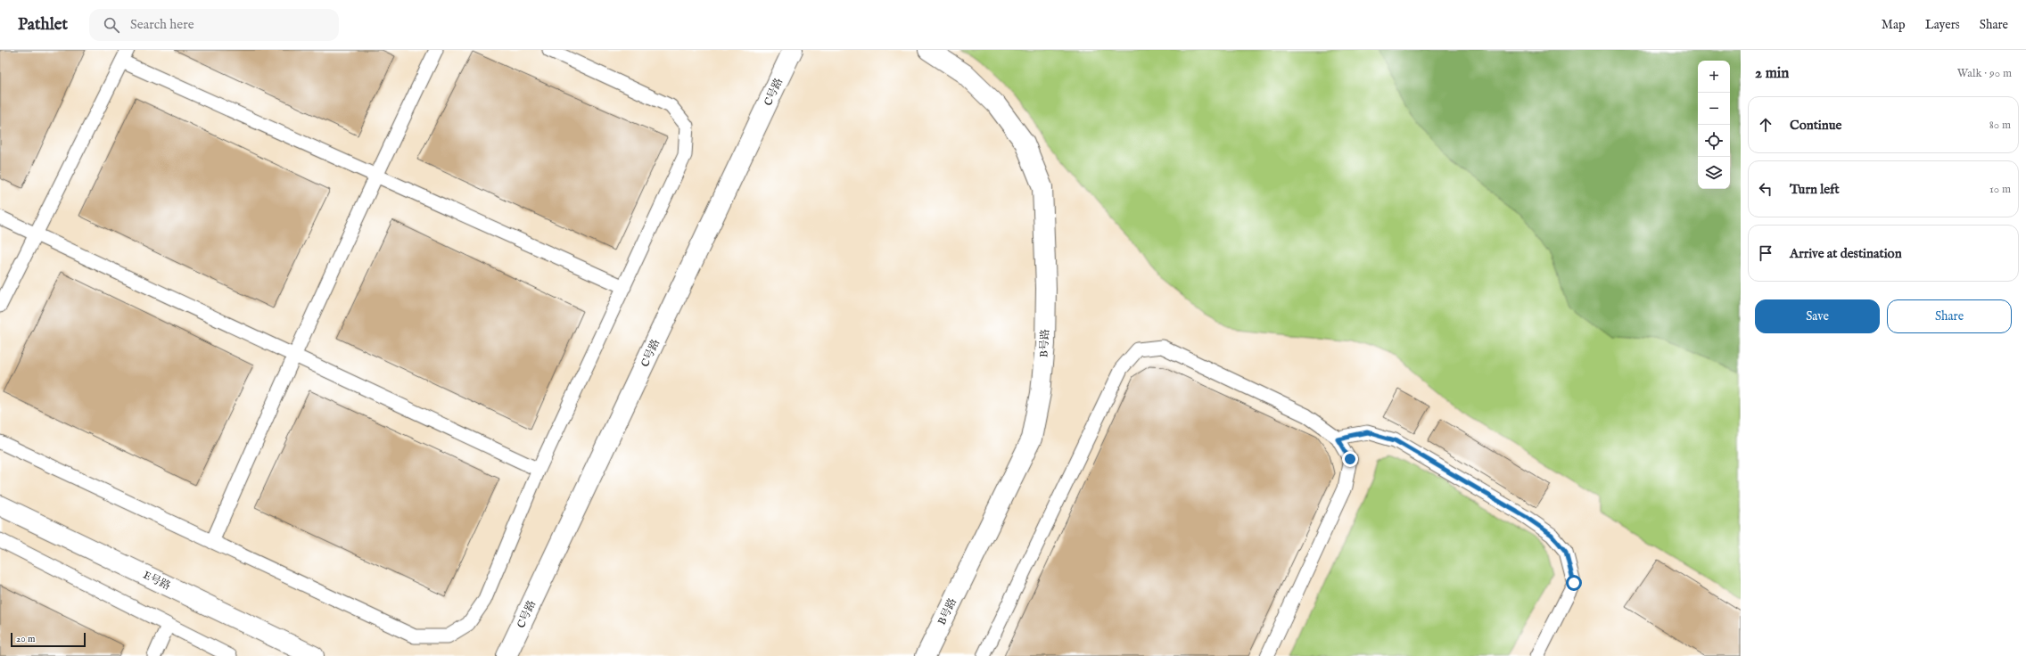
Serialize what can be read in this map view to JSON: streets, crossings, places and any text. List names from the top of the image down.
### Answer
{
  "streets": {
    "street": ["C号路", "B号路", "E号路"]
  },
  "scale_bar": "20 m",
  "page": {
    "header": "Pathlet",
    "search": "Search here",
    "nav": ["Map", "Layers", "Share"],
    "heading": ["2 min", "Walk · 90 m"],
    "map_buttons": ["+", "−"],
    "list": [
      ["Continue", "80 m"],
      ["Turn left", "10 m"],
      "Arrive at destination"
    ],
    "buttons": ["Save", "Share"],
    "scale": "20 m"
  }
}
